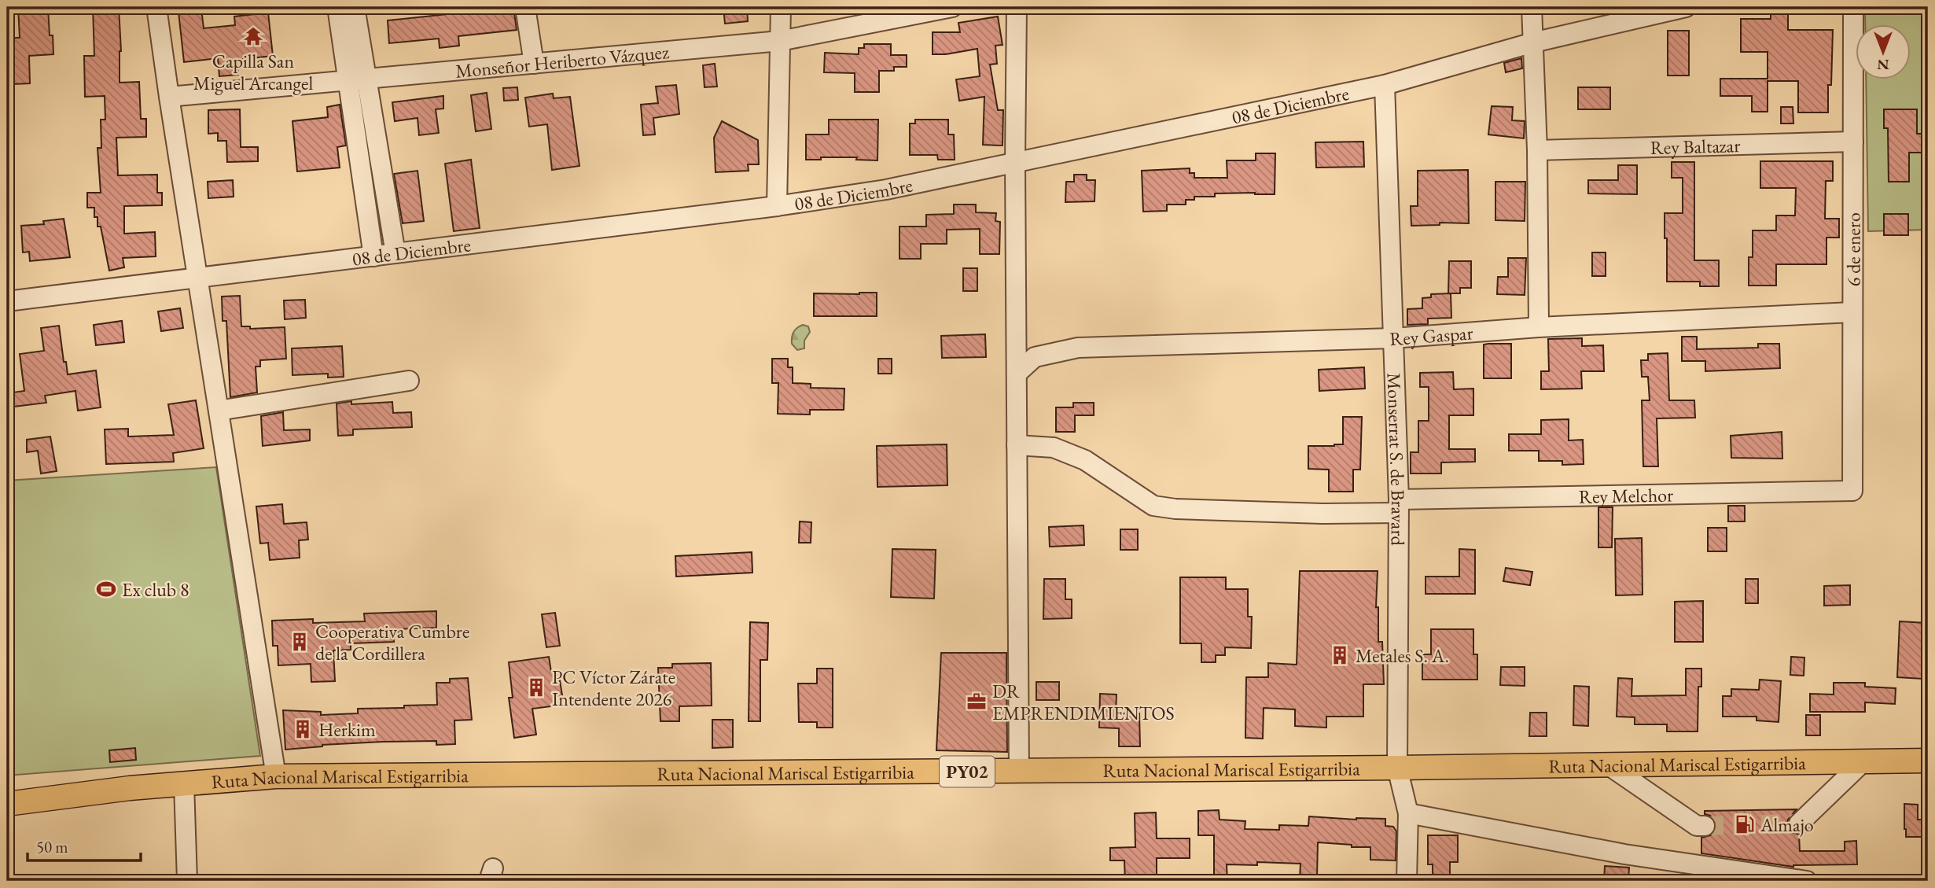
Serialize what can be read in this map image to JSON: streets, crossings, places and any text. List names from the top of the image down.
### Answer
{
  "streets": {
    "main road": ["Ruta Nacional Mariscal Estigarribia", "PY02"],
    "street": [
      "Monseñor Heriberto Vázquez",
      "08 de Diciembre",
      "Rey Baltazar",
      "6 de enero",
      "Rey Gaspar",
      "Monserrat S. de Bravard",
      "Rey Melchor"
    ]
  },
  "crossings": [
    ["08 de Diciembre", "Monserrat S. de Bravard"],
    ["Rey Baltazar", "6 de enero"],
    ["6 de enero", "Rey Gaspar"],
    ["6 de enero", "Rey Melchor"],
    ["Rey Gaspar", "Monserrat S. de Bravard"],
    ["Monserrat S. de Bravard", "Rey Melchor"],
    ["Monserrat S. de Bravard", "Ruta Nacional Mariscal Estigarribia"]
  ],
  "places": {
    "temple": ["Capilla San Miguel Arcangel"],
    "sports": ["Ex club 8"],
    "building": [
      "Cooperativa Cumbre de la Cordillera",
      "Metales S. A.",
      "PC Víctor Zárate Intendente 2026",
      "Herkim"
    ],
    "office": ["DR EMPRENDIMIENTOS"],
    "fuel station": ["Almajo"]
  },
  "scale_bar": "50 m",
  "north": "bottom"
}
